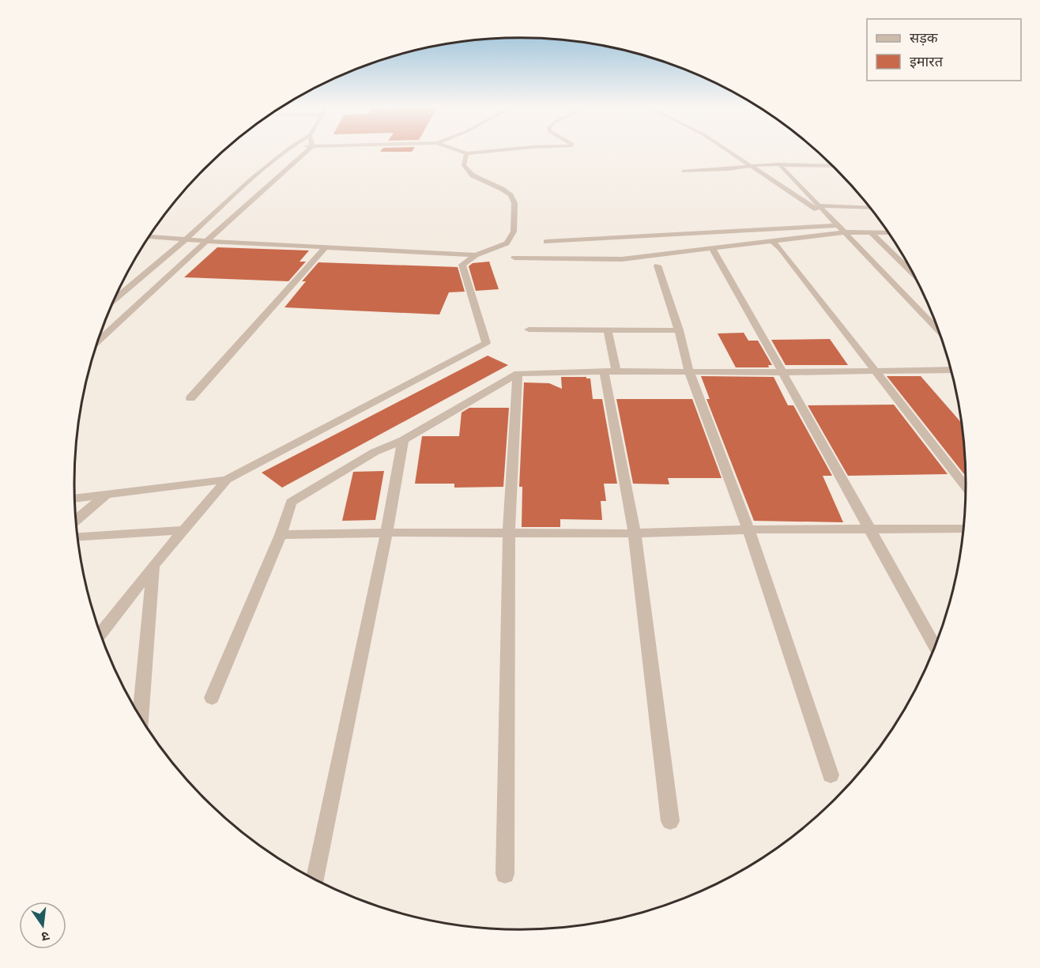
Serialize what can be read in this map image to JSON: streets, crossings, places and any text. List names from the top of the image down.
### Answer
{
  "legend": ["सड़क", "इमारत"],
  "north": "bottom"
}
